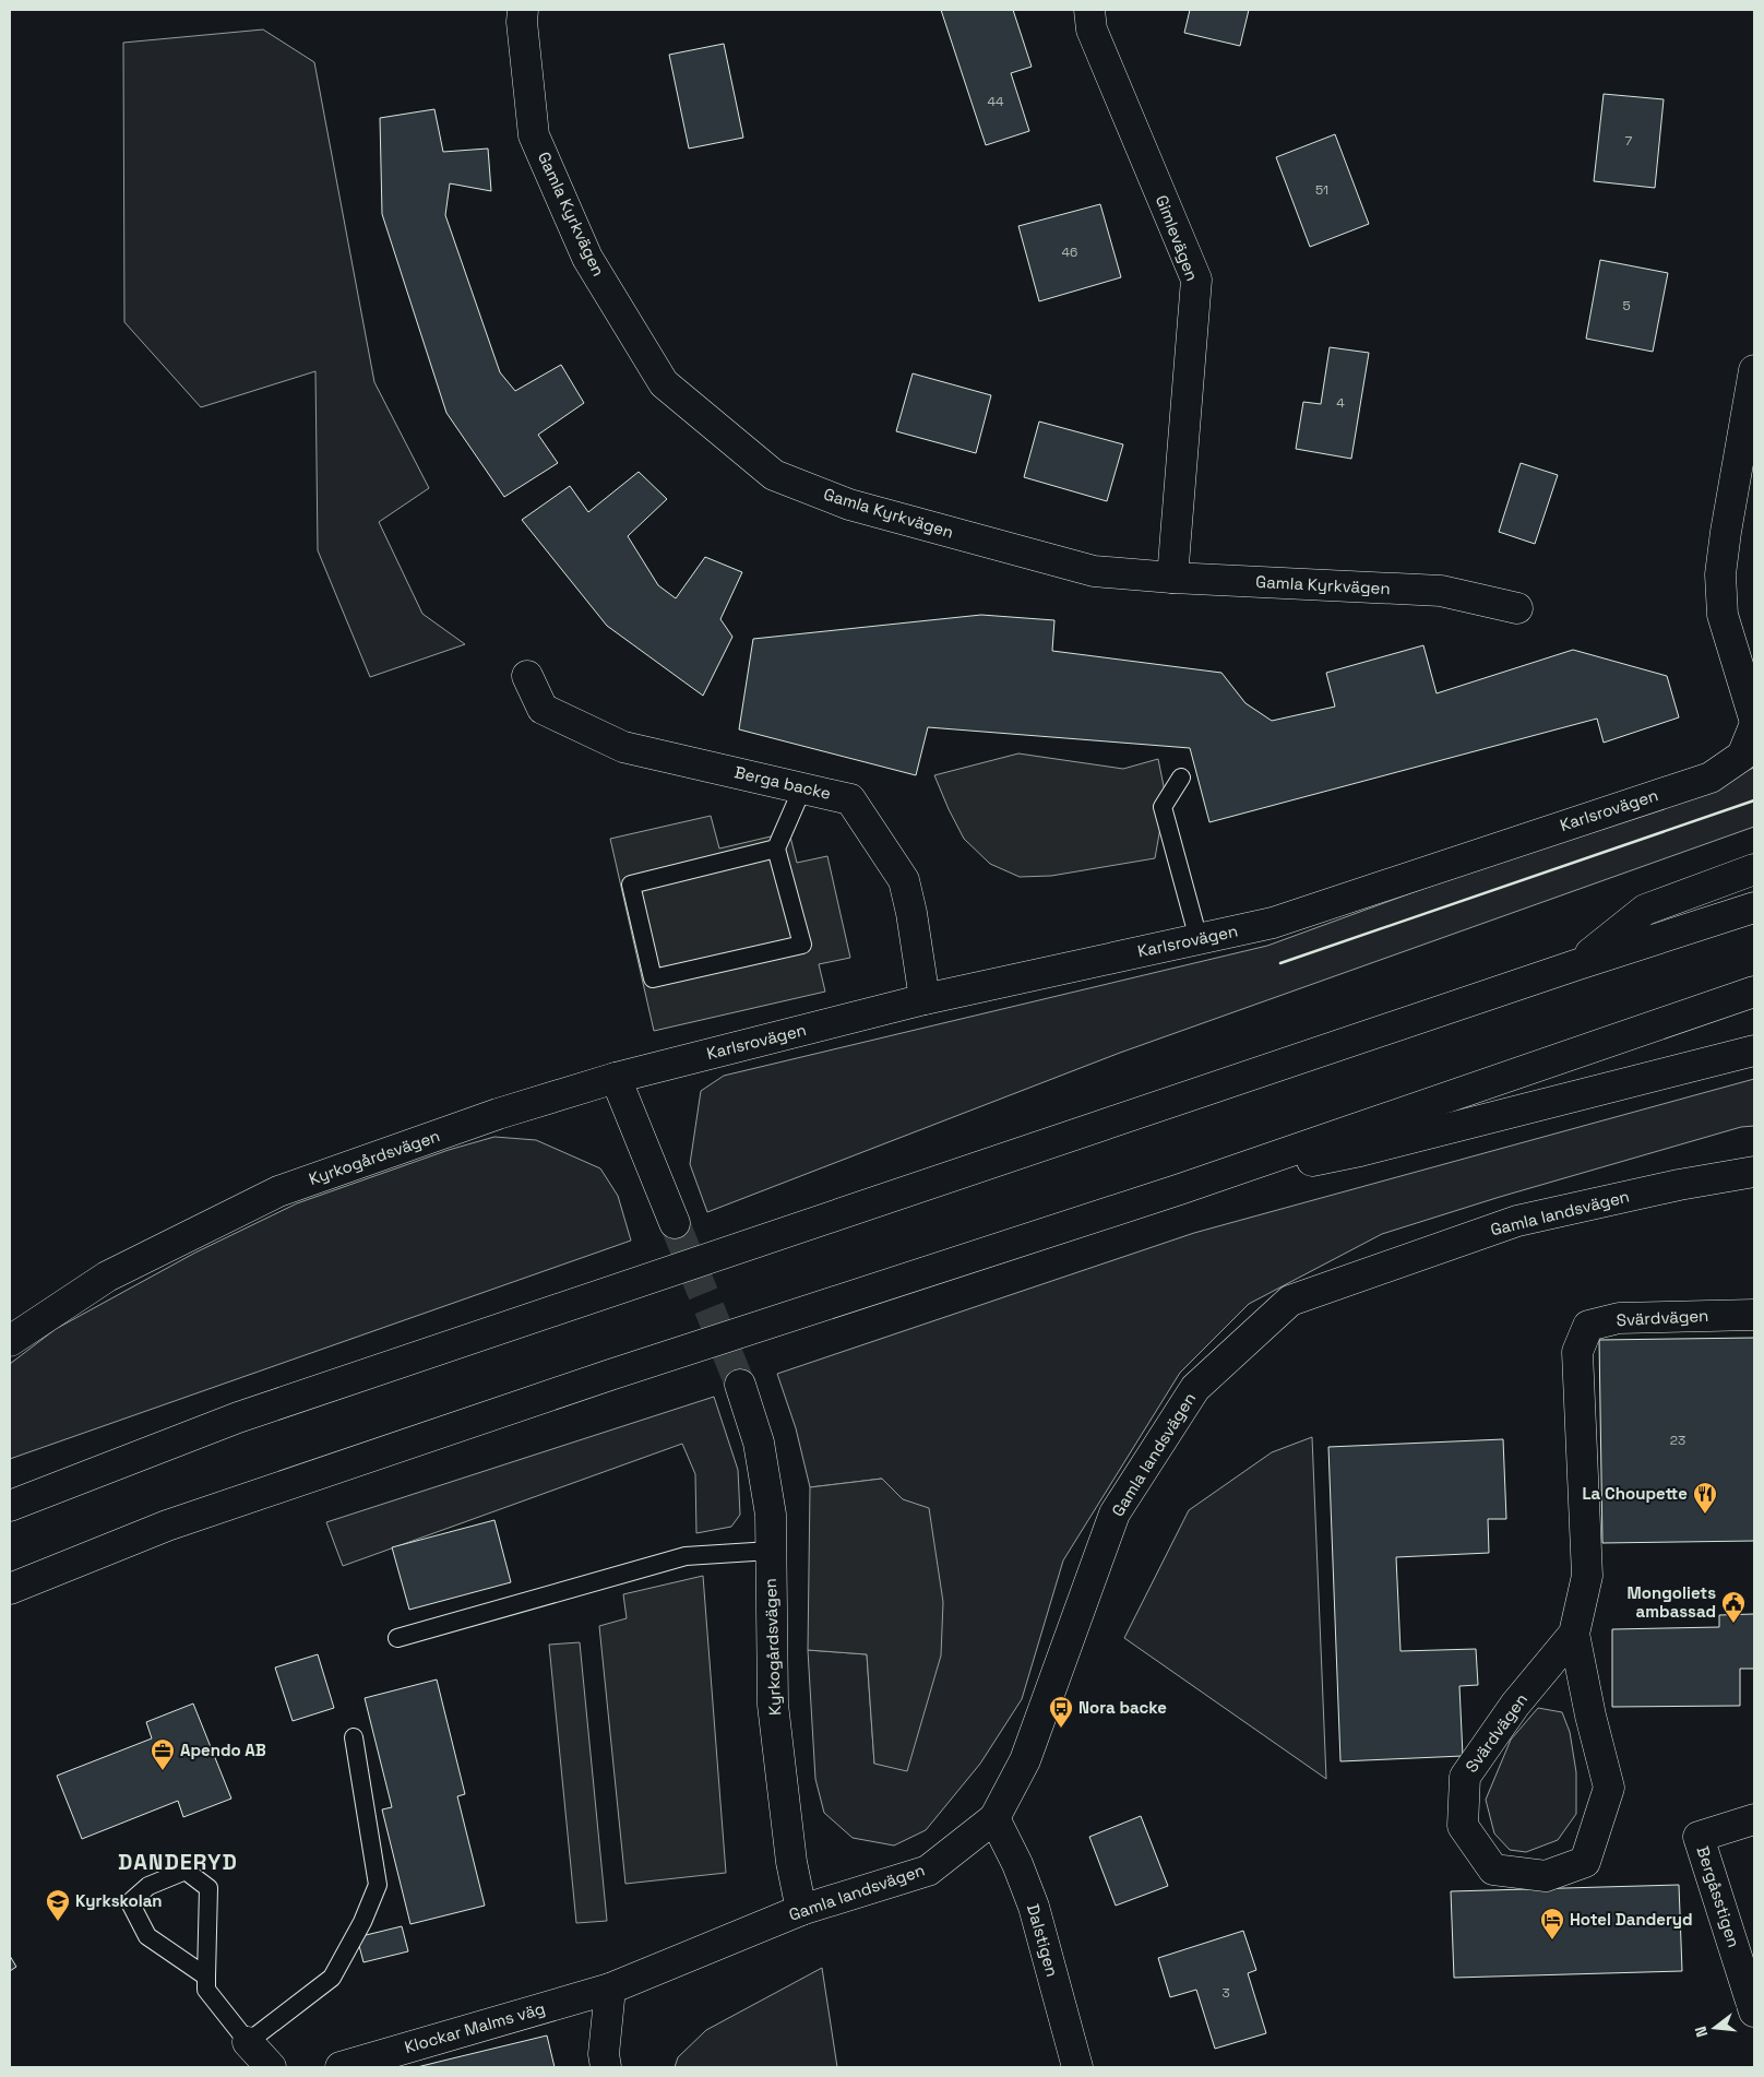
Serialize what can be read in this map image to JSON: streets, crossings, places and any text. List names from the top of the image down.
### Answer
{
  "streets": {
    "main road": [
      "Gamla Kyrkvägen",
      "Gimlevägen",
      "Berga backe",
      "Karlsrovägen",
      "Kyrkogårdsvägen",
      "Gamla landsvägen",
      "Svärdvägen",
      "Bergåsstigen",
      "Dalstigen",
      "Klockar Malms väg"
    ]
  },
  "crossings": [
    ["Gamla Kyrkvägen", "Gimlevägen"],
    ["Berga backe", "Karlsrovägen"],
    ["Karlsrovägen", "Kyrkogårdsvägen"],
    ["Kyrkogårdsvägen", "Gamla landsvägen"],
    ["Gamla landsvägen", "Dalstigen"],
    ["Gamla landsvägen", "Klockar Malms väg"]
  ],
  "districts": ["DANDERYD"],
  "places": {
    "restaurant": ["La Choupette"],
    "public building": ["Mongoliets ambassad"],
    "bus stop": ["Nora backe"],
    "office": ["Apendo AB"],
    "school or university": ["Kyrkskolan"],
    "hotel": ["Hotel Danderyd"]
  },
  "house_numbers": [
    "44",
    "7",
    "51",
    "46",
    "5",
    "4",
    "23",
    "3"
  ],
  "north": "left"
}
